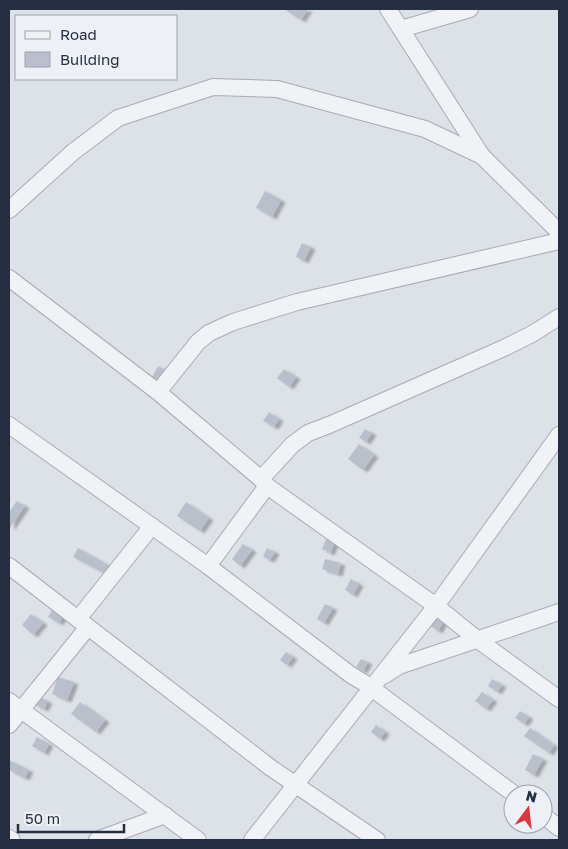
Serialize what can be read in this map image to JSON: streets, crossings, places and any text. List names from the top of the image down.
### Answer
{
  "legend": ["Road", "Building"],
  "scale_bar": "50 m",
  "north": "top"
}
